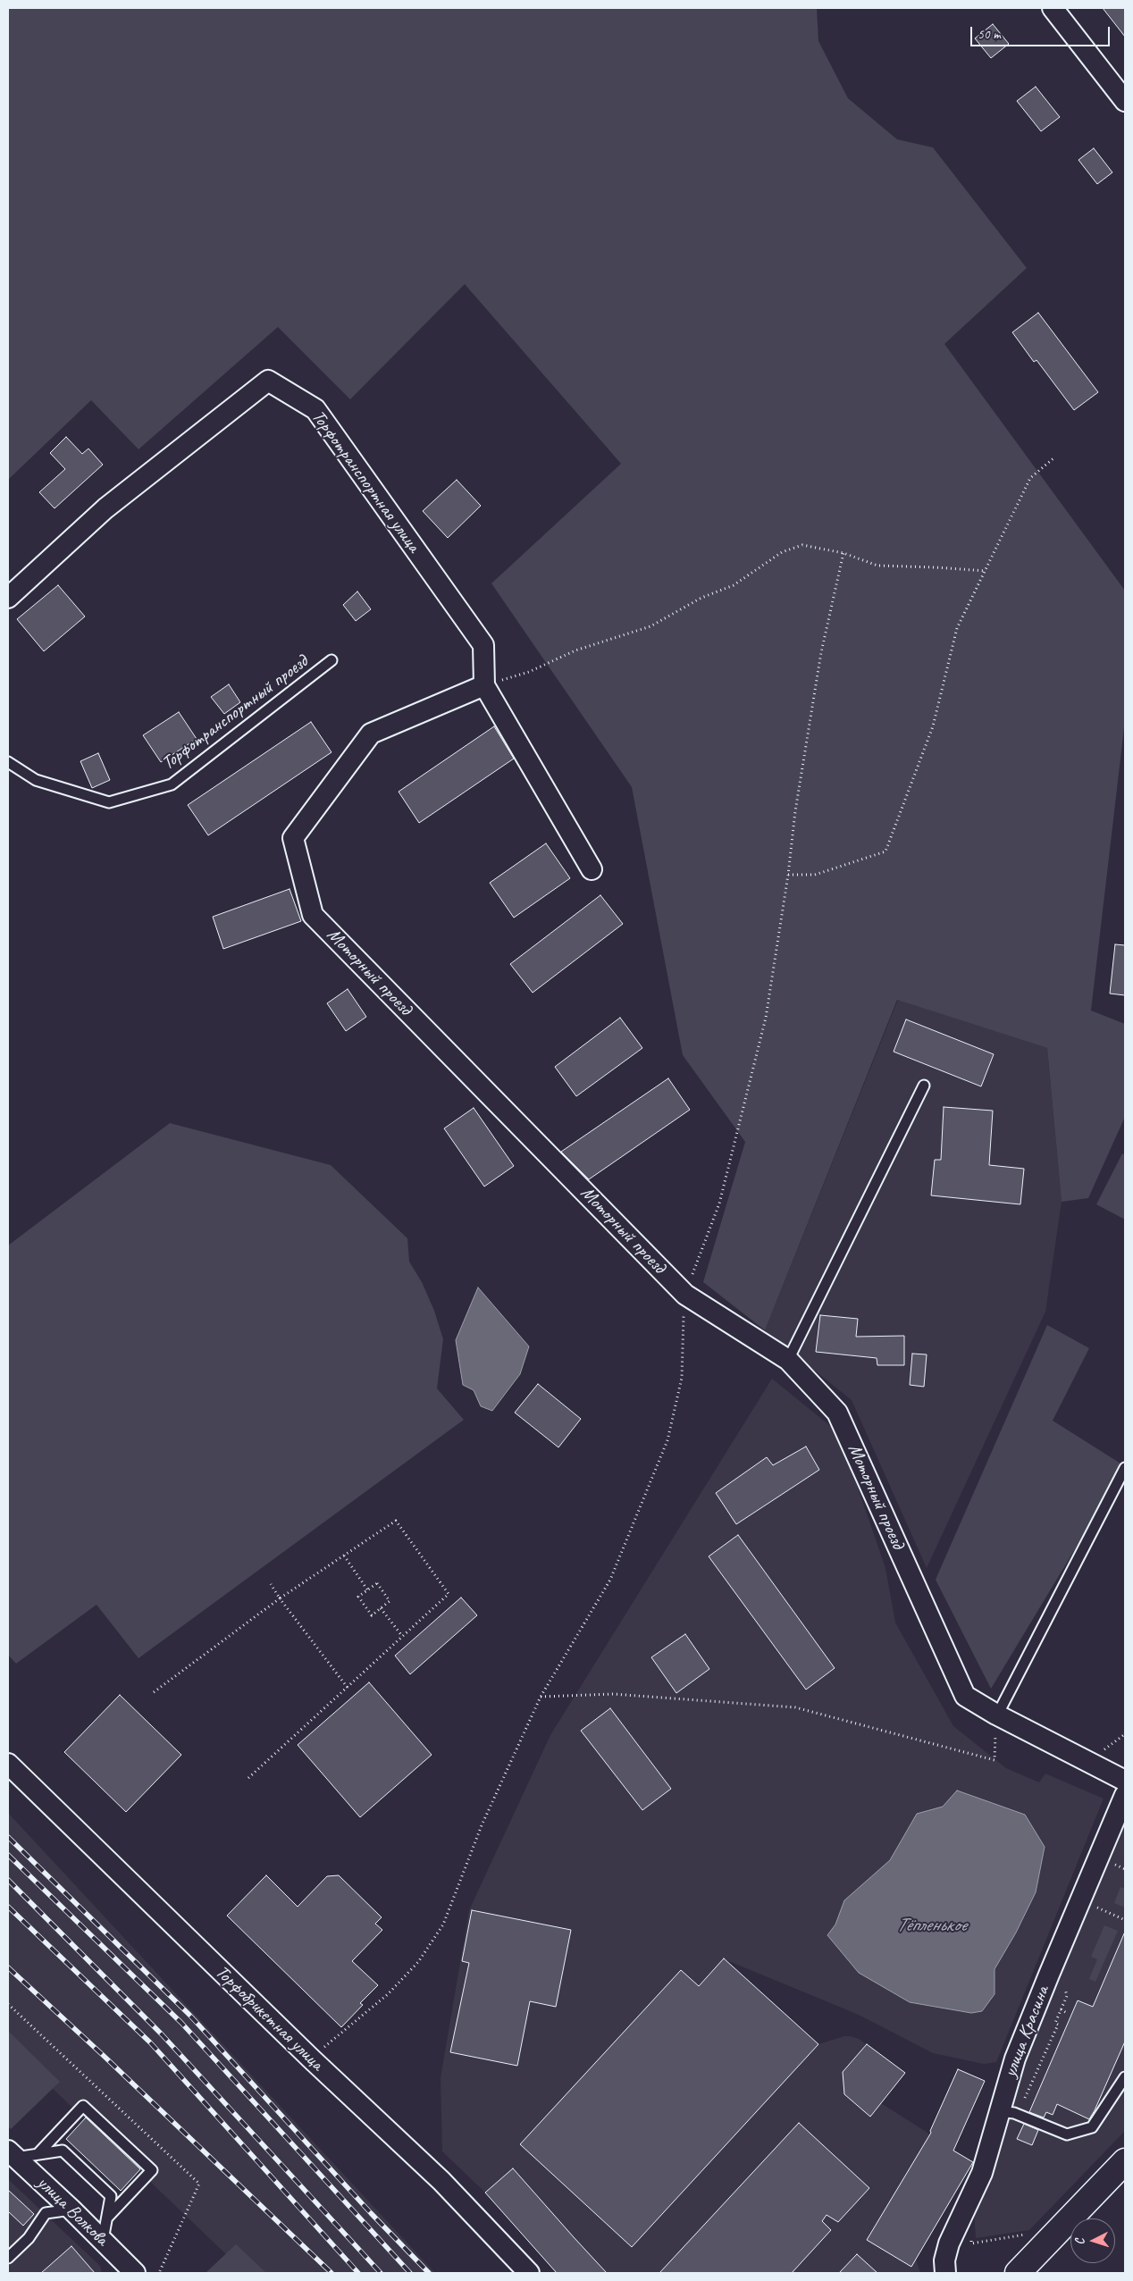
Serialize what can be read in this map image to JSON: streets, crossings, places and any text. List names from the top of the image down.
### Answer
{
  "streets": {
    "street": [
      "Торфотранспортная улица",
      "Моторный проезд",
      "Торфобрикетная улица",
      "улица Красина",
      "улица Волкова"
    ],
    "lane": ["Торфотранспортный проезд"]
  },
  "crossings": [
    ["Торфотранспортная улица", "Моторный проезд"]
  ],
  "water": ["Тёпленькое"],
  "scale_bar": "50 m",
  "north": "left"
}
